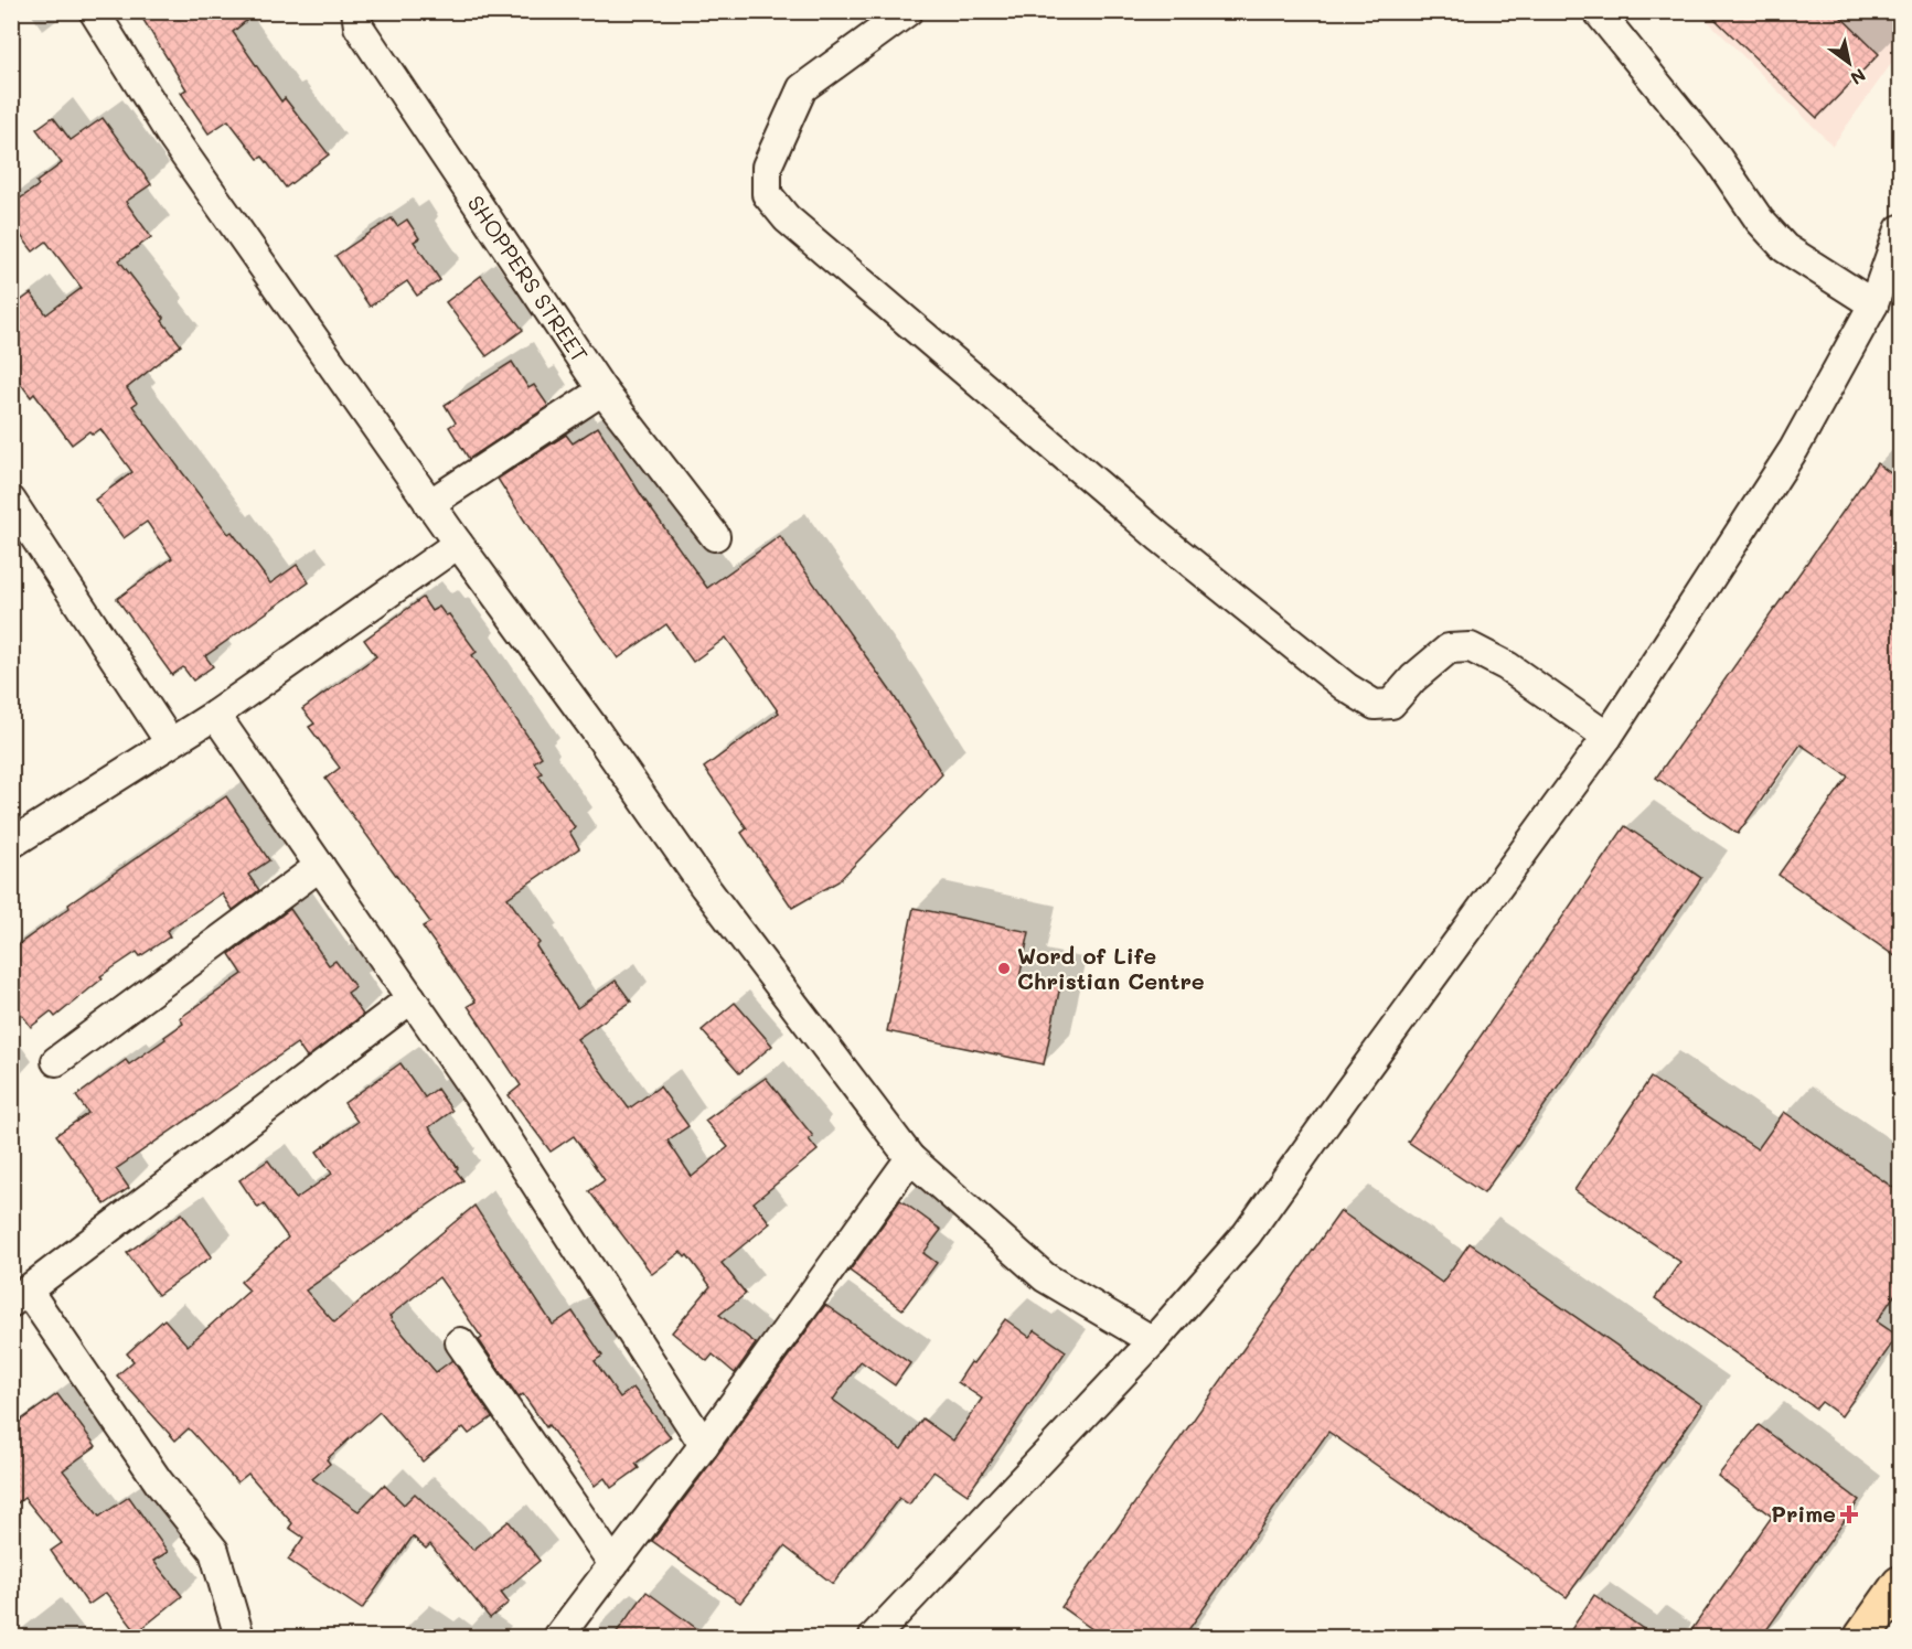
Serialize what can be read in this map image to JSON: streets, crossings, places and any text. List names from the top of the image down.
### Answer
{
  "streets": {
    "street": ["SHOPPERS STREET"]
  },
  "places": {
    "other": ["Word of Life Christian Centre"],
    "health": ["Prime"]
  },
  "north": "bottom right"
}
